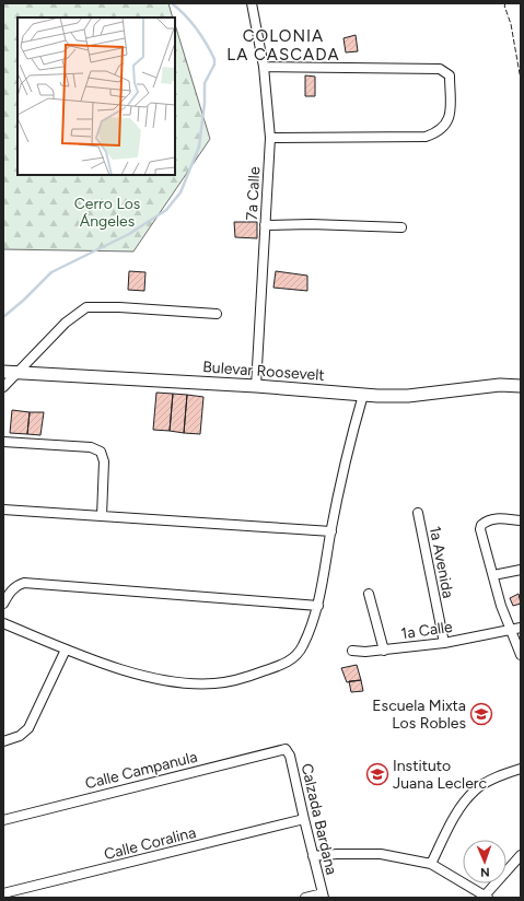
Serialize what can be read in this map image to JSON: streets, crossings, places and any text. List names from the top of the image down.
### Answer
{
  "streets": {
    "main road": ["Bulevar Roosevelt"],
    "street": [
      "7a Calle",
      "1a Avenida",
      "1a Calle",
      "Calle Campanula",
      "Calzada Bardana",
      "Calle Coralina"
    ]
  },
  "crossings": [
    ["7a Calle", "Bulevar Roosevelt"],
    ["1a Avenida", "1a Calle"],
    ["Calle Campanula", "Calzada Bardana"],
    ["Calzada Bardana", "Calle Coralina"]
  ],
  "districts": ["COLONIA LA CASCADA"],
  "parks": ["Cerro Los Ángeles"],
  "places": {
    "school or university": ["Escuela Mixta Los Robles", "Instituto Juana Leclerc"]
  },
  "north": "bottom"
}
